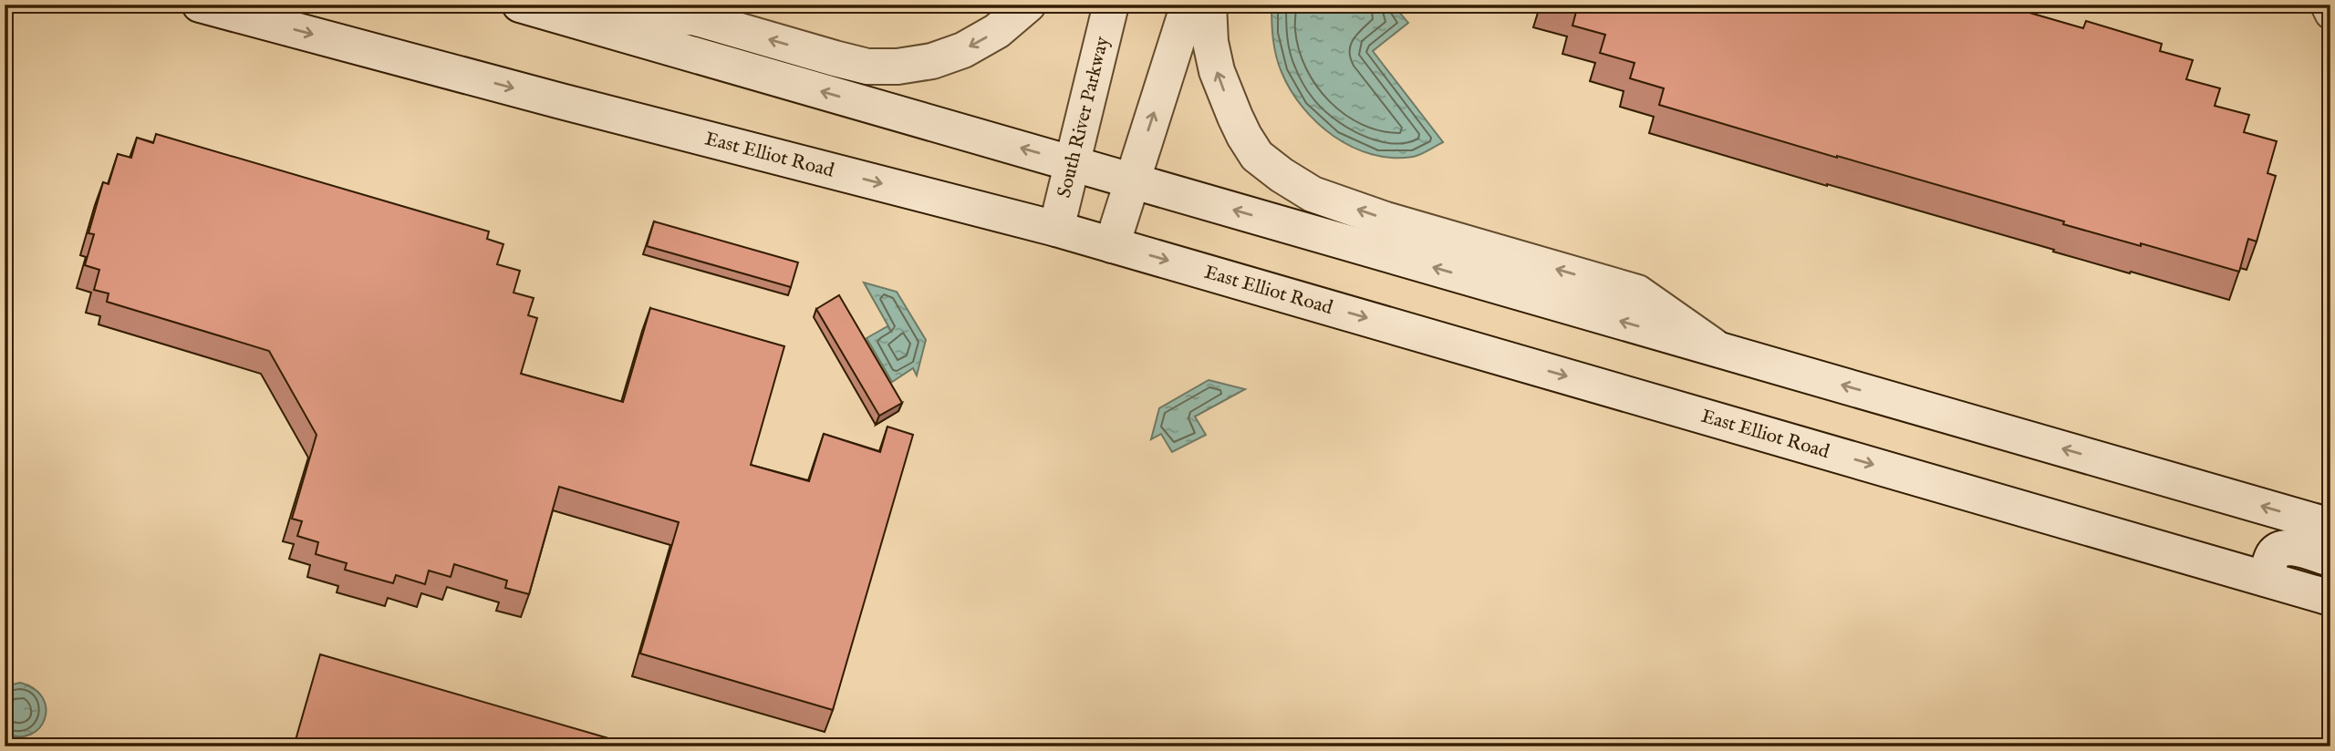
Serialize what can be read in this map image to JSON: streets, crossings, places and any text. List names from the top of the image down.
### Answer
{
  "streets": {
    "main road": ["South River Parkway", "East Elliot Road"]
  },
  "crossings": [
    ["South River Parkway", "East Elliot Road"]
  ]
}
